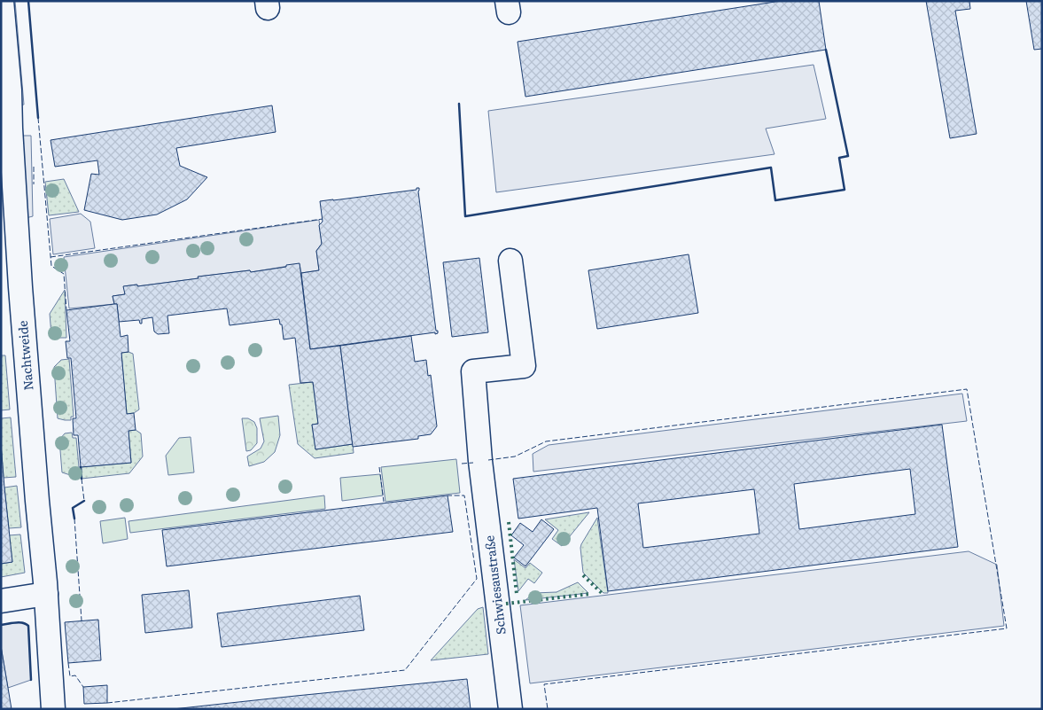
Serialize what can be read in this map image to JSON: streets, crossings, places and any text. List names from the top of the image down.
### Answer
{
  "streets": {
    "street": ["Nachtweide", "Schwiesaustraße"]
  }
}
